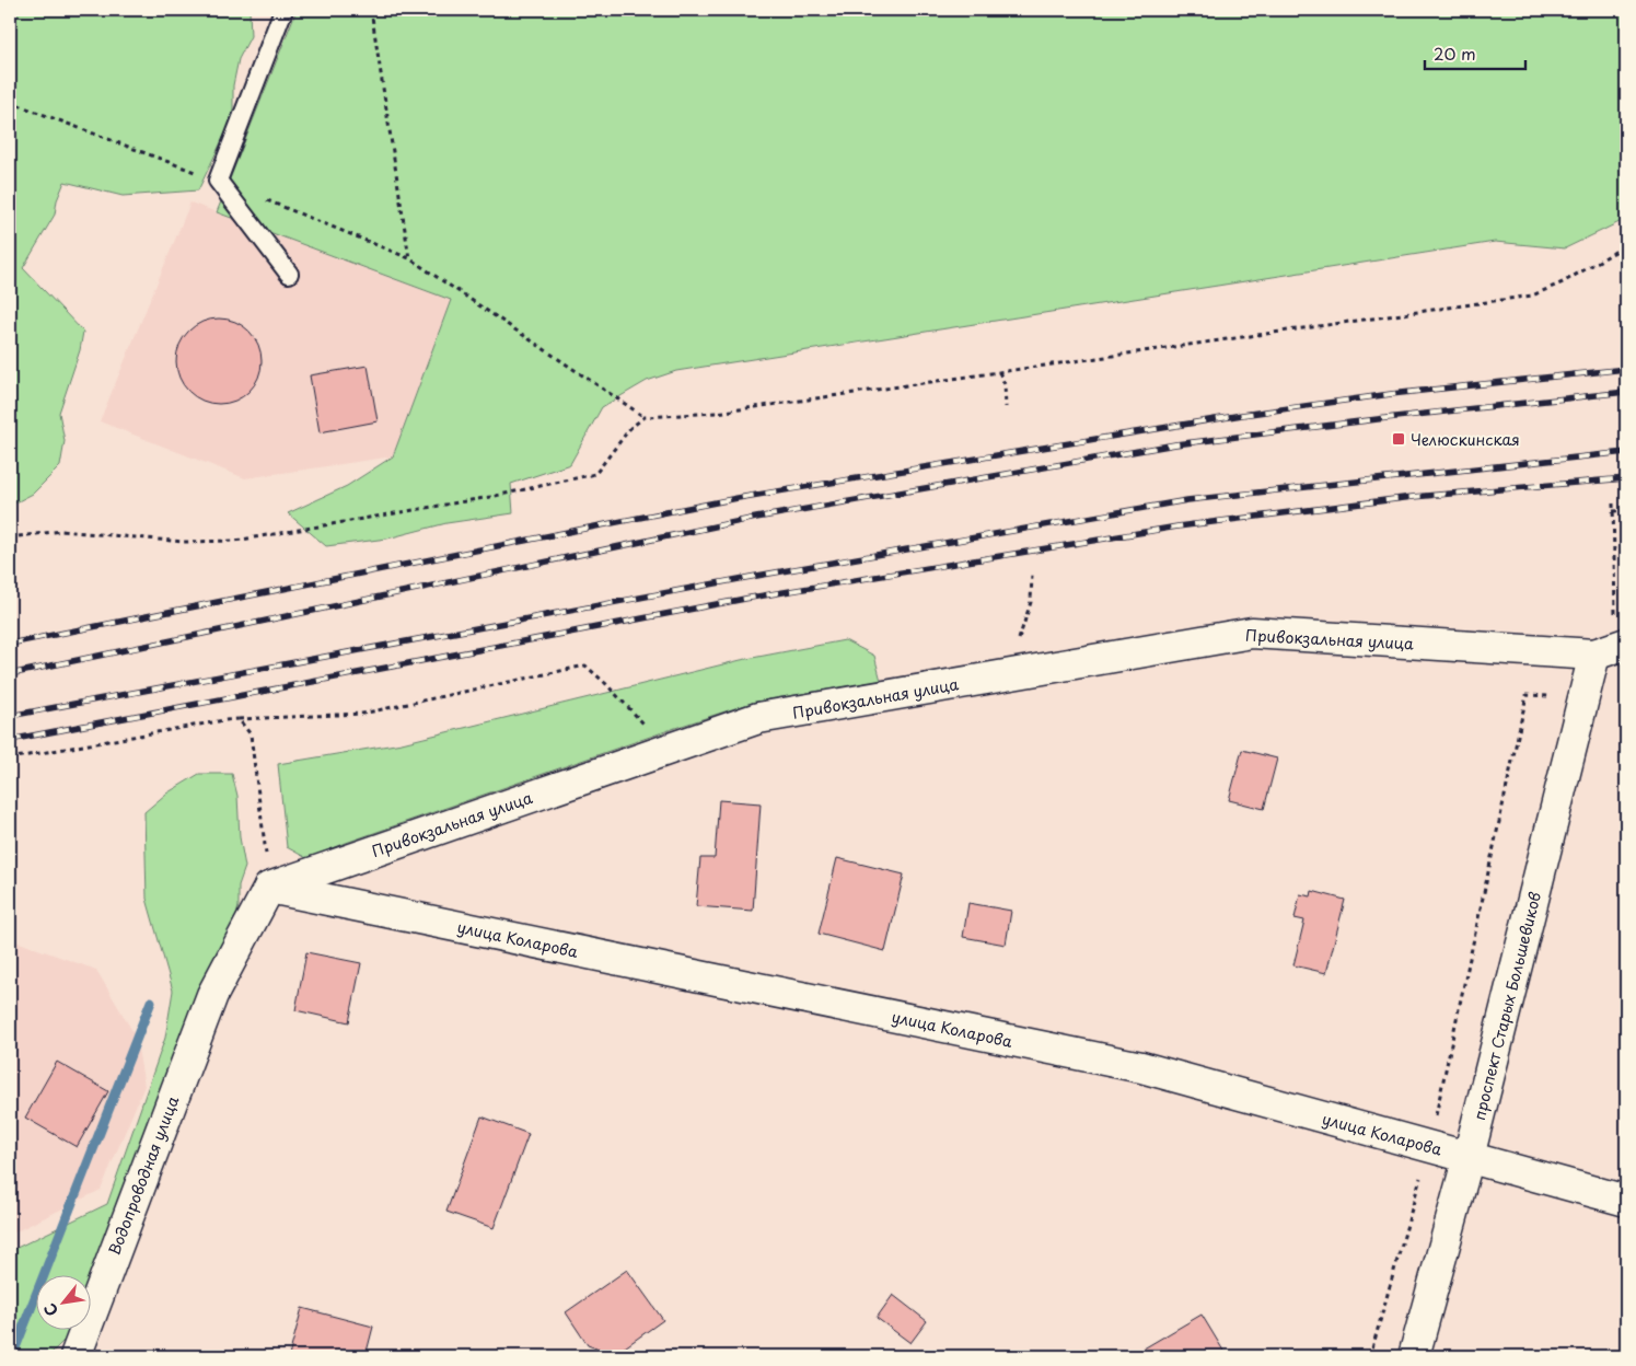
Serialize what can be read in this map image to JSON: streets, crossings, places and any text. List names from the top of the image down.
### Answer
{
  "streets": {
    "street": [
      "Привокзальная улица",
      "улица Коларова",
      "проспект Старых Большевиков",
      "Водопроводная улица"
    ]
  },
  "crossings": [
    ["Привокзальная улица", "улица Коларова"],
    ["Привокзальная улица", "проспект Старых Большевиков"],
    ["Привокзальная улица", "Водопроводная улица"],
    ["улица Коларова", "проспект Старых Большевиков"],
    ["улица Коларова", "Водопроводная улица"]
  ],
  "places": {
    "transit": ["Челюскинская"]
  },
  "scale_bar": "20 m",
  "north": "bottom left"
}
